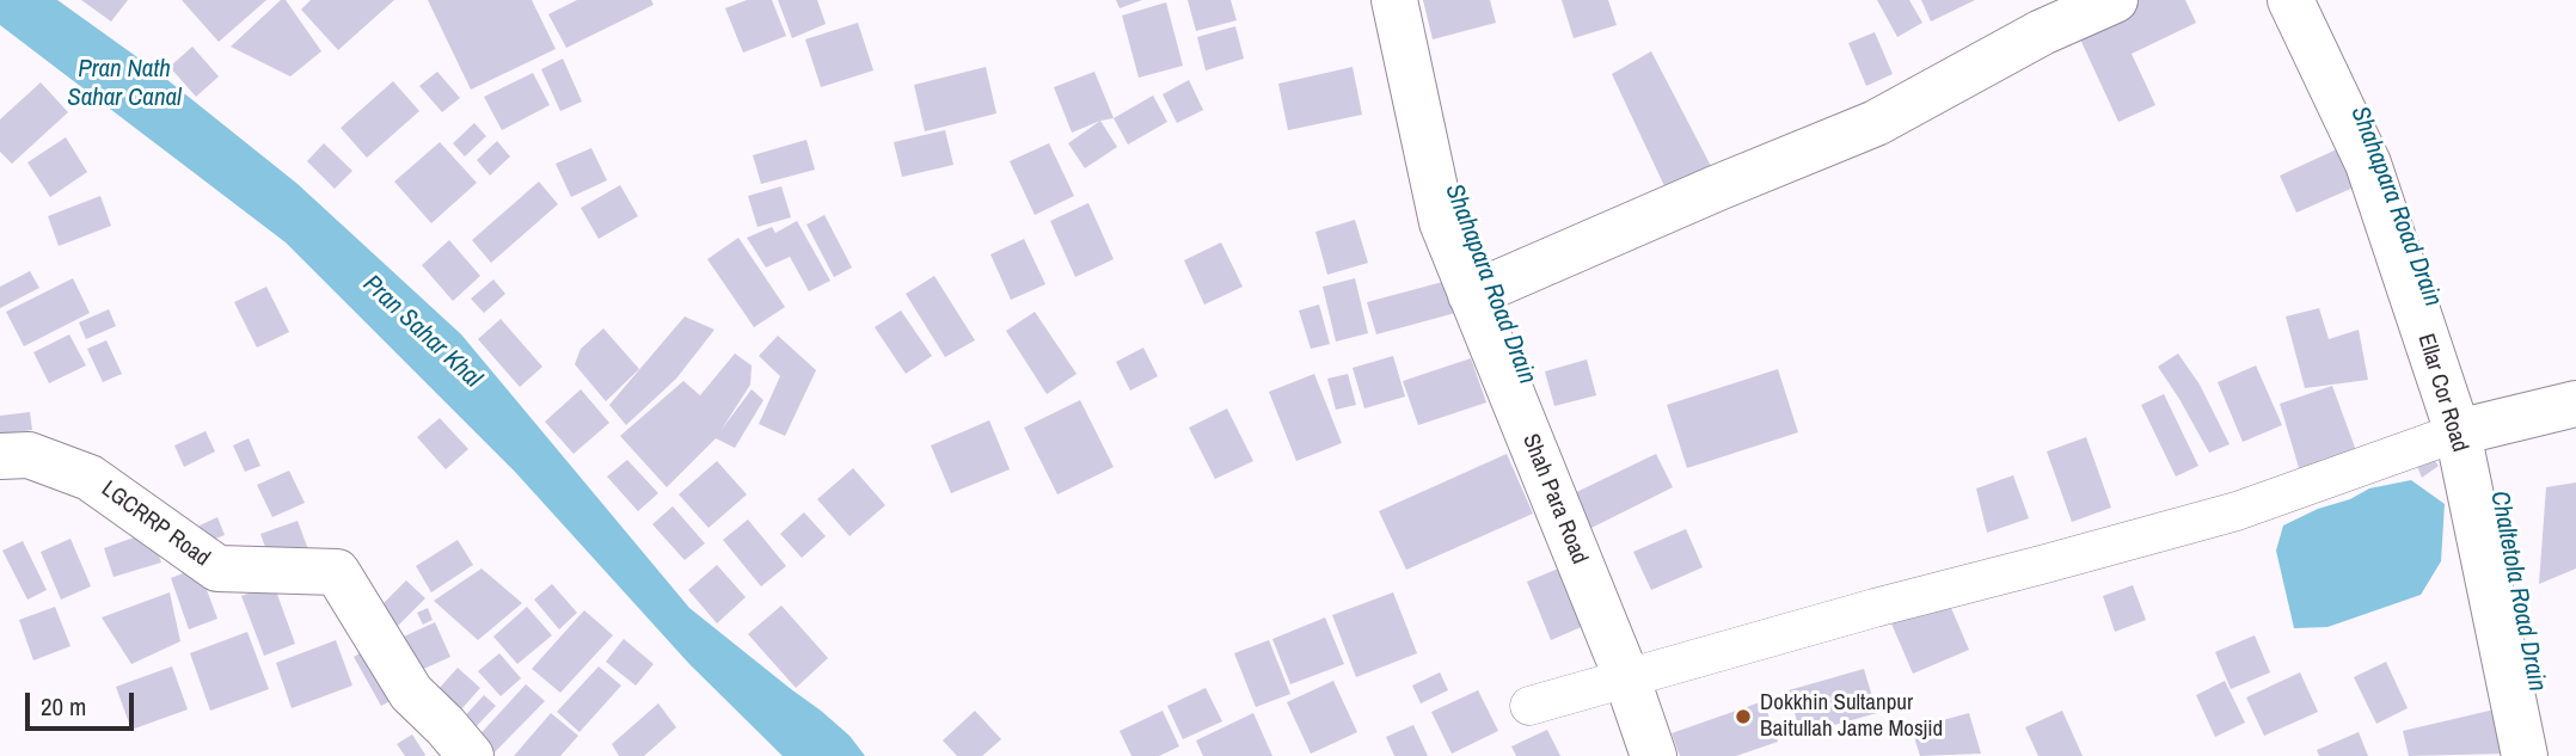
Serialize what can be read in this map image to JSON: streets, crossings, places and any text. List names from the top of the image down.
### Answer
{
  "streets": {
    "street": ["Ellar Cor Road", "Shah Para Road", "LGCRRP Road"]
  },
  "water": [
    "Pran Nath Sahar Canal",
    "Shahapara Road Drain",
    "Pran Sahar Khal",
    "Chaltetola Road Drain"
  ],
  "places": ["Dokkhin Sultanpur Baitullah Jame Mosjid"],
  "scale_bar": "20 m"
}
